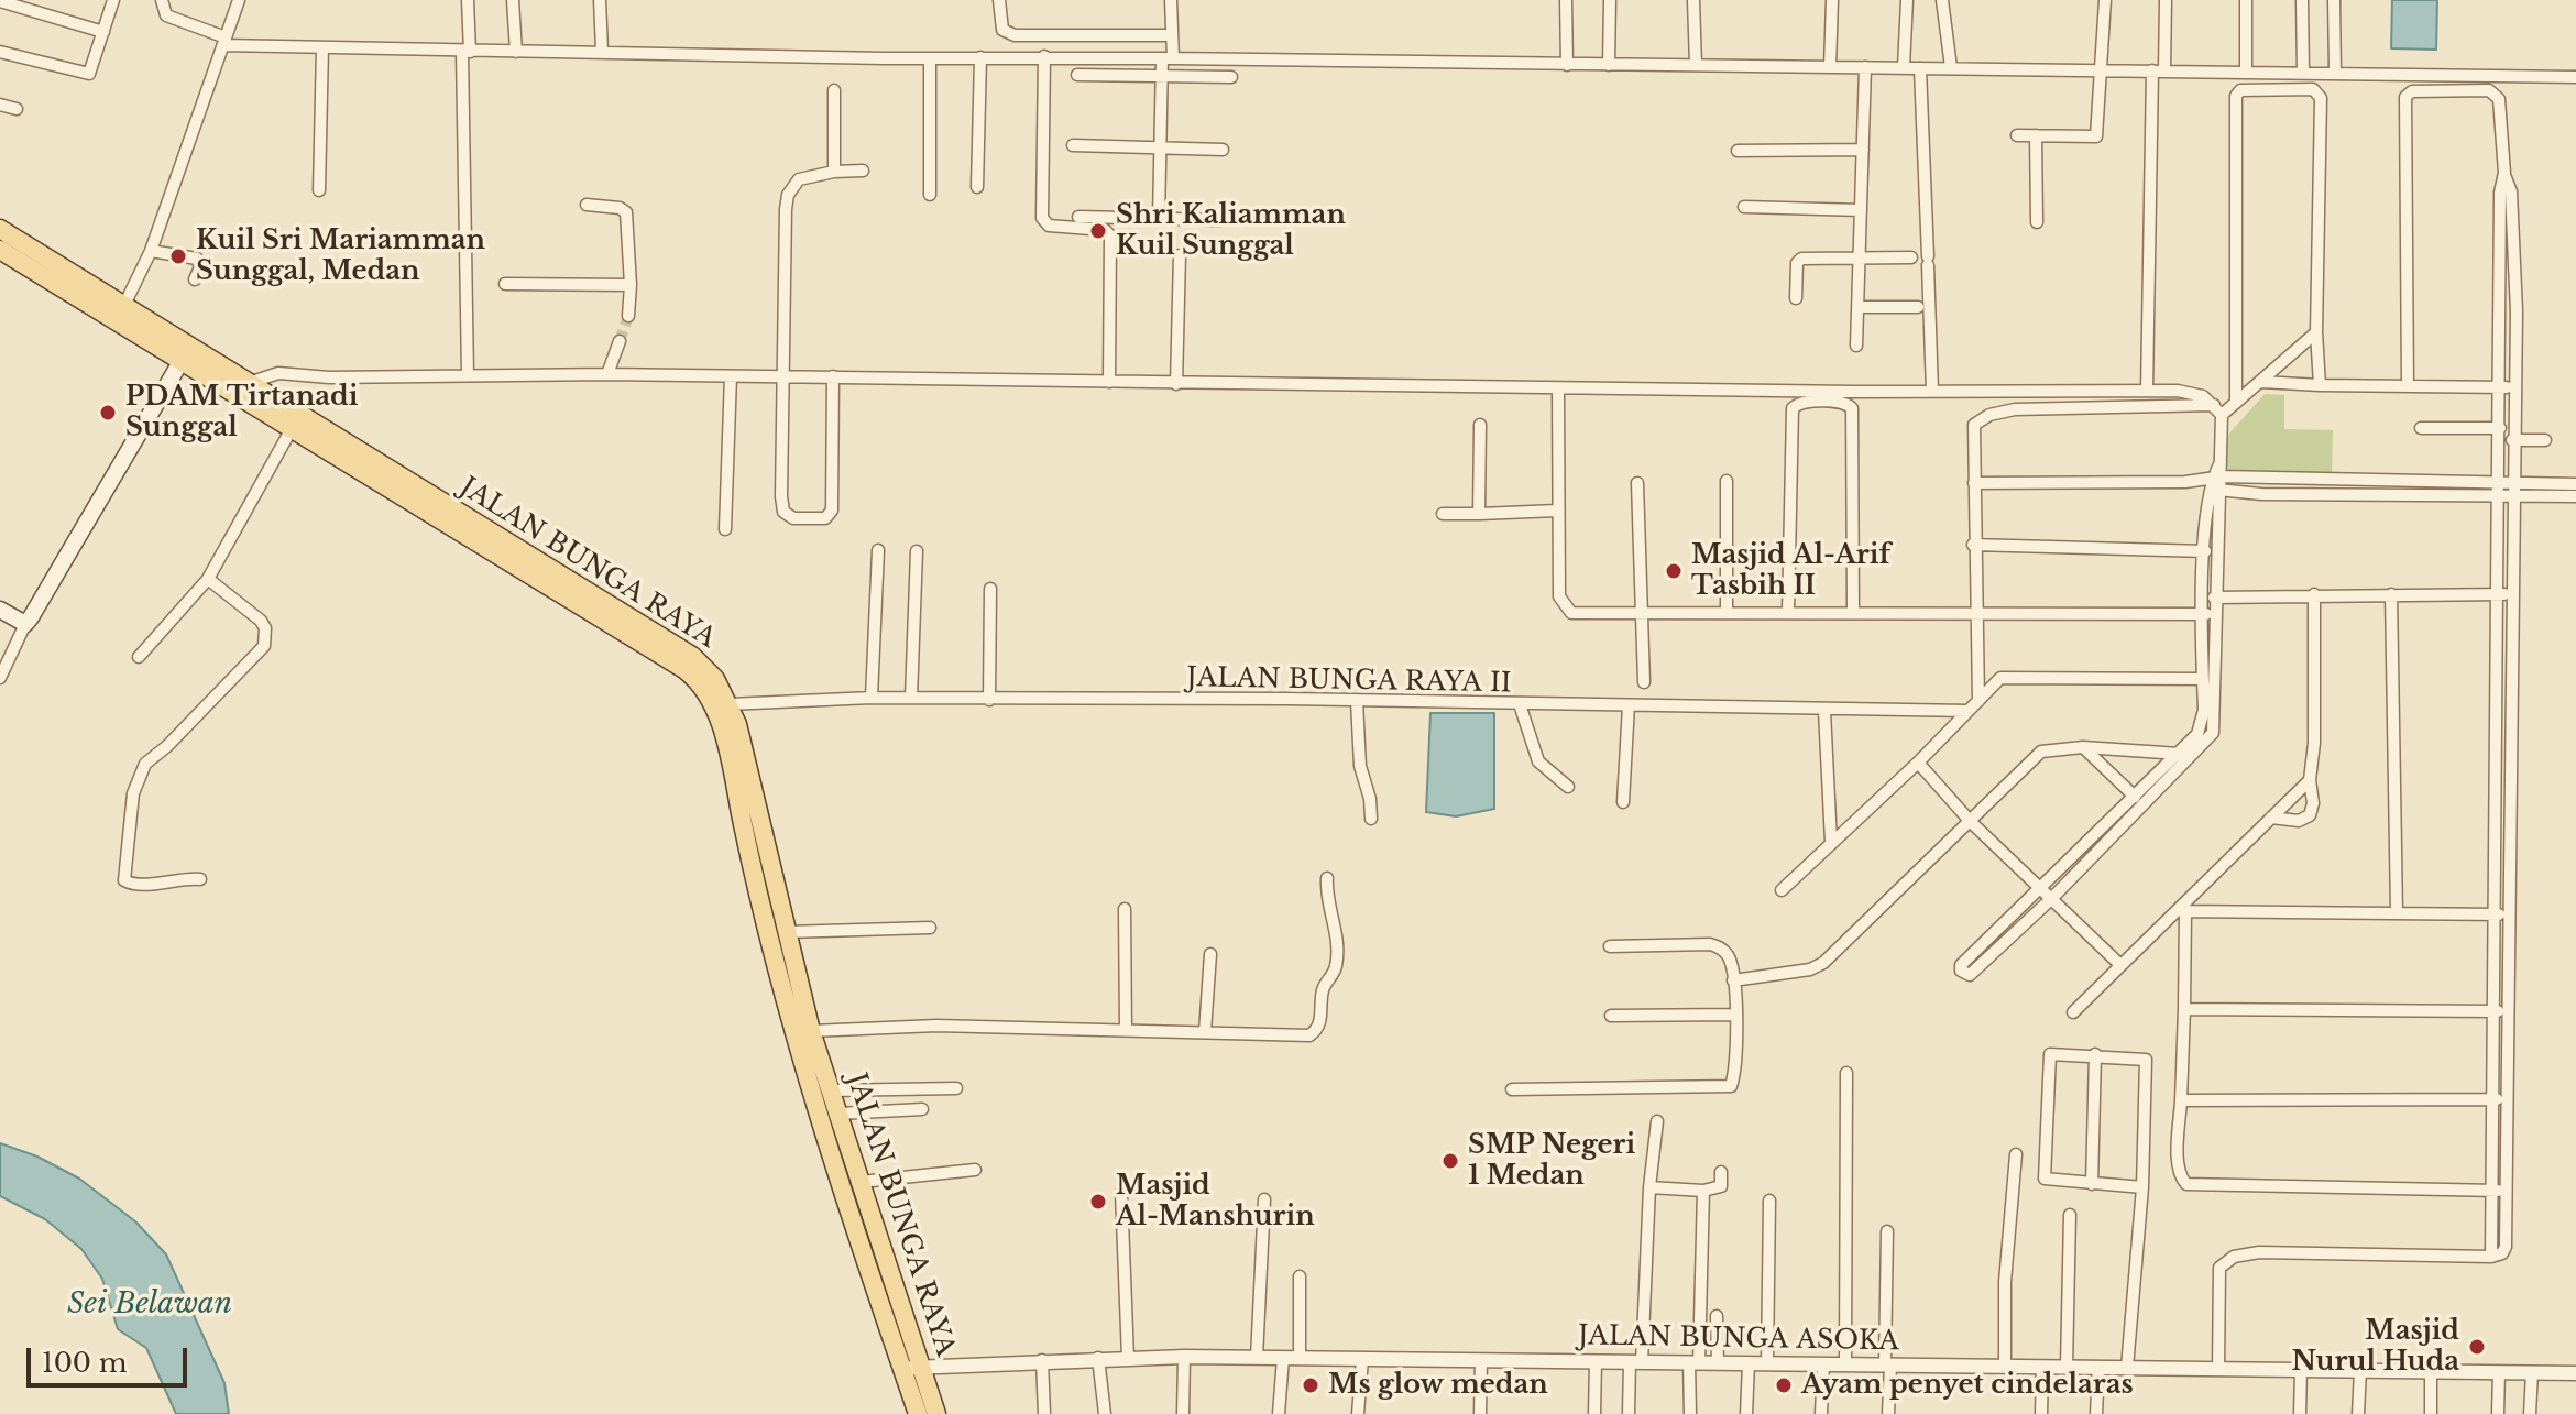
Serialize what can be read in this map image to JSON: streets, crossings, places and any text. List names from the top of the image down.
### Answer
{
  "streets": {
    "main road": ["JALAN BUNGA RAYA"],
    "street": ["JALAN BUNGA RAYA II", "JALAN BUNGA ASOKA"]
  },
  "crossings": [
    ["JALAN BUNGA RAYA", "JALAN BUNGA RAYA II"],
    ["JALAN BUNGA RAYA", "JALAN BUNGA ASOKA"]
  ],
  "water": ["Sei Belawan"],
  "places": [
    "Shri Kaliamman Kuil Sunggal",
    "Kuil Sri Mariamman Sunggal, Medan",
    "PDAM Tirtanadi Sunggal",
    "Masjid Al-Arif Tasbih II",
    "SMP Negeri 1 Medan",
    "Masjid Al-Manshurin",
    "Masjid Nurul Huda",
    "Ms glow medan",
    "Ayam penyet cindelaras"
  ],
  "scale_bar": "100 m"
}
